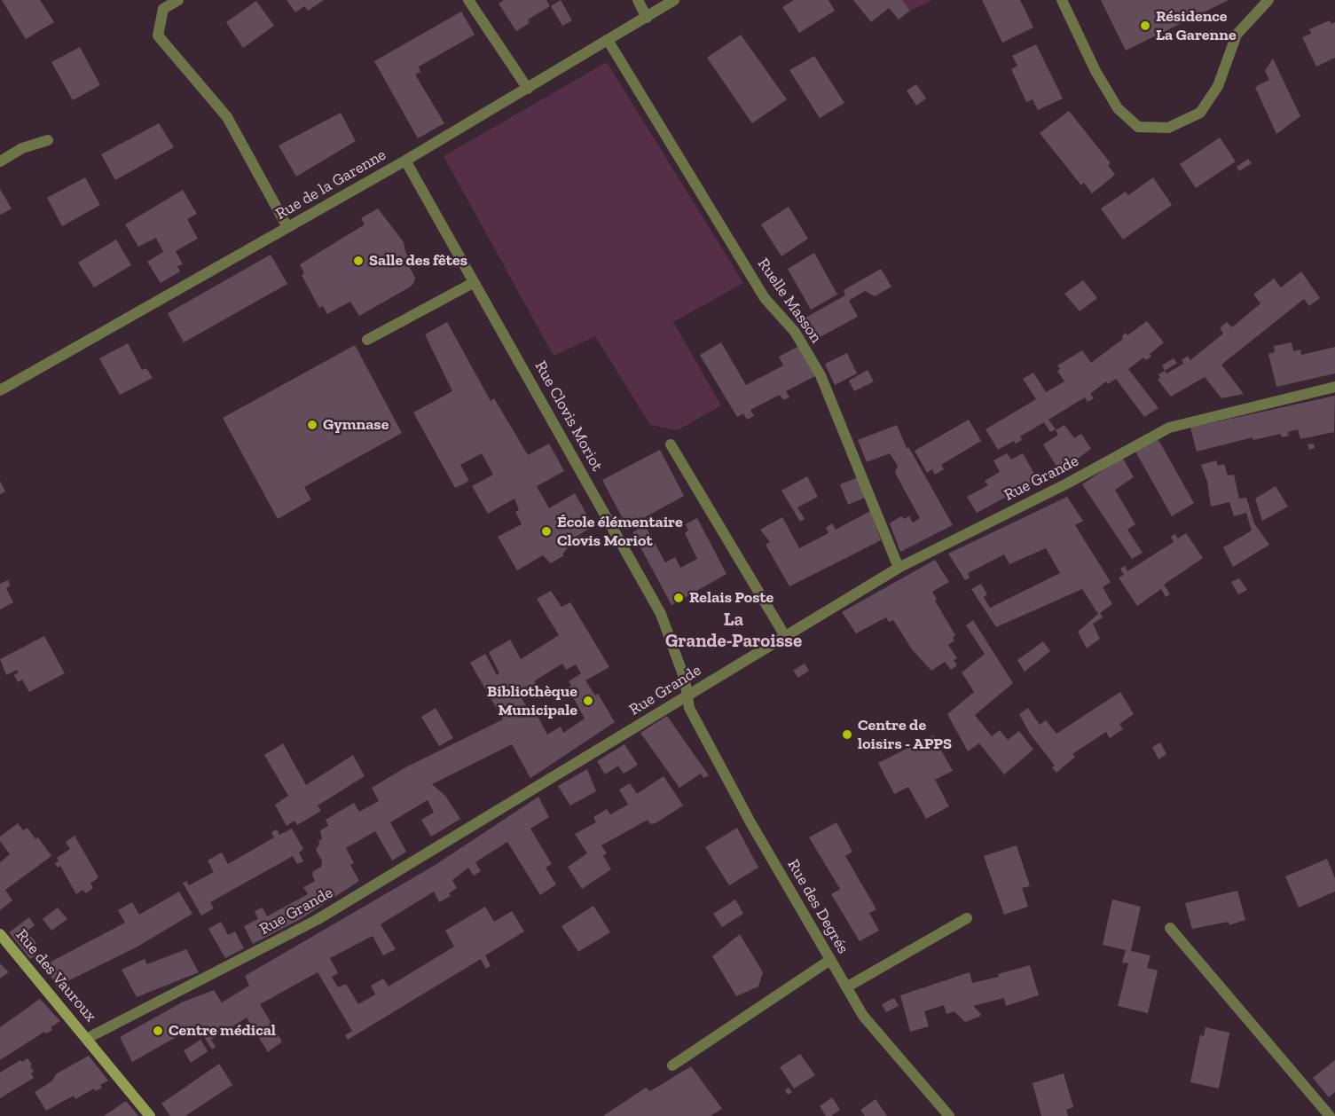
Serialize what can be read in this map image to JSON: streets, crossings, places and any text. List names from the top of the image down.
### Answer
{
  "streets": {
    "street": [
      "Rue de la Garenne",
      "Ruelle Masson",
      "Rue Clovis Moriot",
      "Rue Grande",
      "Rue des Degrés",
      "Rue des Vauroux"
    ]
  },
  "crossings": [
    ["Rue de la Garenne", "Ruelle Masson"],
    ["Rue de la Garenne", "Rue Clovis Moriot"],
    ["Ruelle Masson", "Rue Grande"],
    ["Rue Clovis Moriot", "Rue Grande"],
    ["Rue Clovis Moriot", "Rue des Degrés"],
    ["Rue Grande", "Rue des Degrés"],
    ["Rue Grande", "Rue des Vauroux"]
  ],
  "districts": ["La Grande-Paroisse"],
  "places": [
    "Résidence La Garenne",
    "Salle des fêtes",
    "Gymnase",
    "École élémentaire Clovis Moriot",
    "Relais Poste",
    "Bibliothèque Municipale",
    "Centre de loisirs - APPS",
    "Centre médical"
  ]
}
